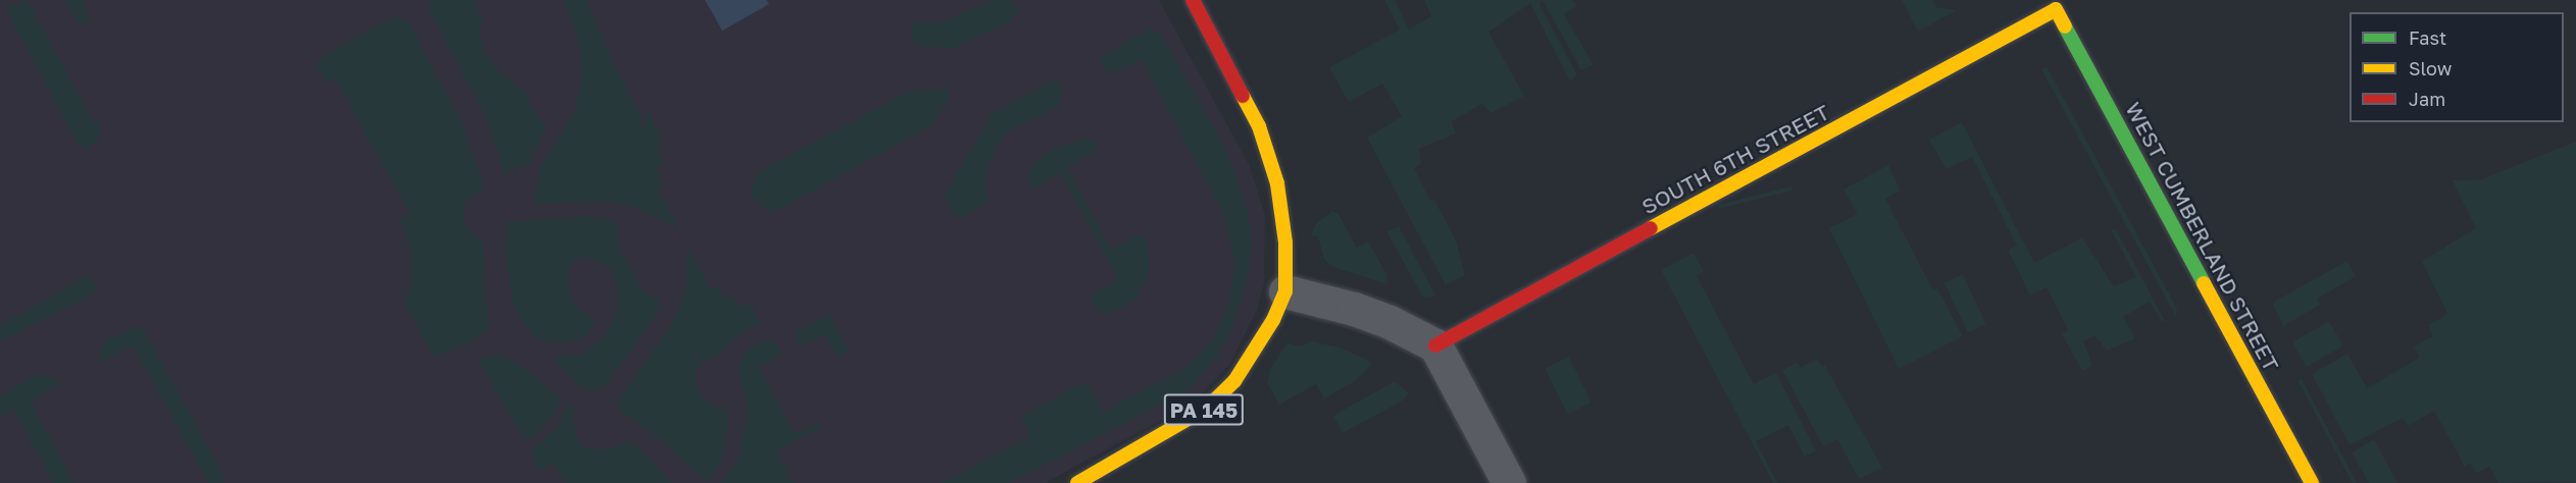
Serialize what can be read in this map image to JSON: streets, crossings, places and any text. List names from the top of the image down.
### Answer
{
  "streets": {
    "street": ["SOUTH 6TH STREET", "WEST CUMBERLAND STREET", "PA 145"]
  },
  "crossings": [
    ["SOUTH 6TH STREET", "WEST CUMBERLAND STREET"]
  ],
  "legend": ["Fast", "Slow", "Jam"]
}
